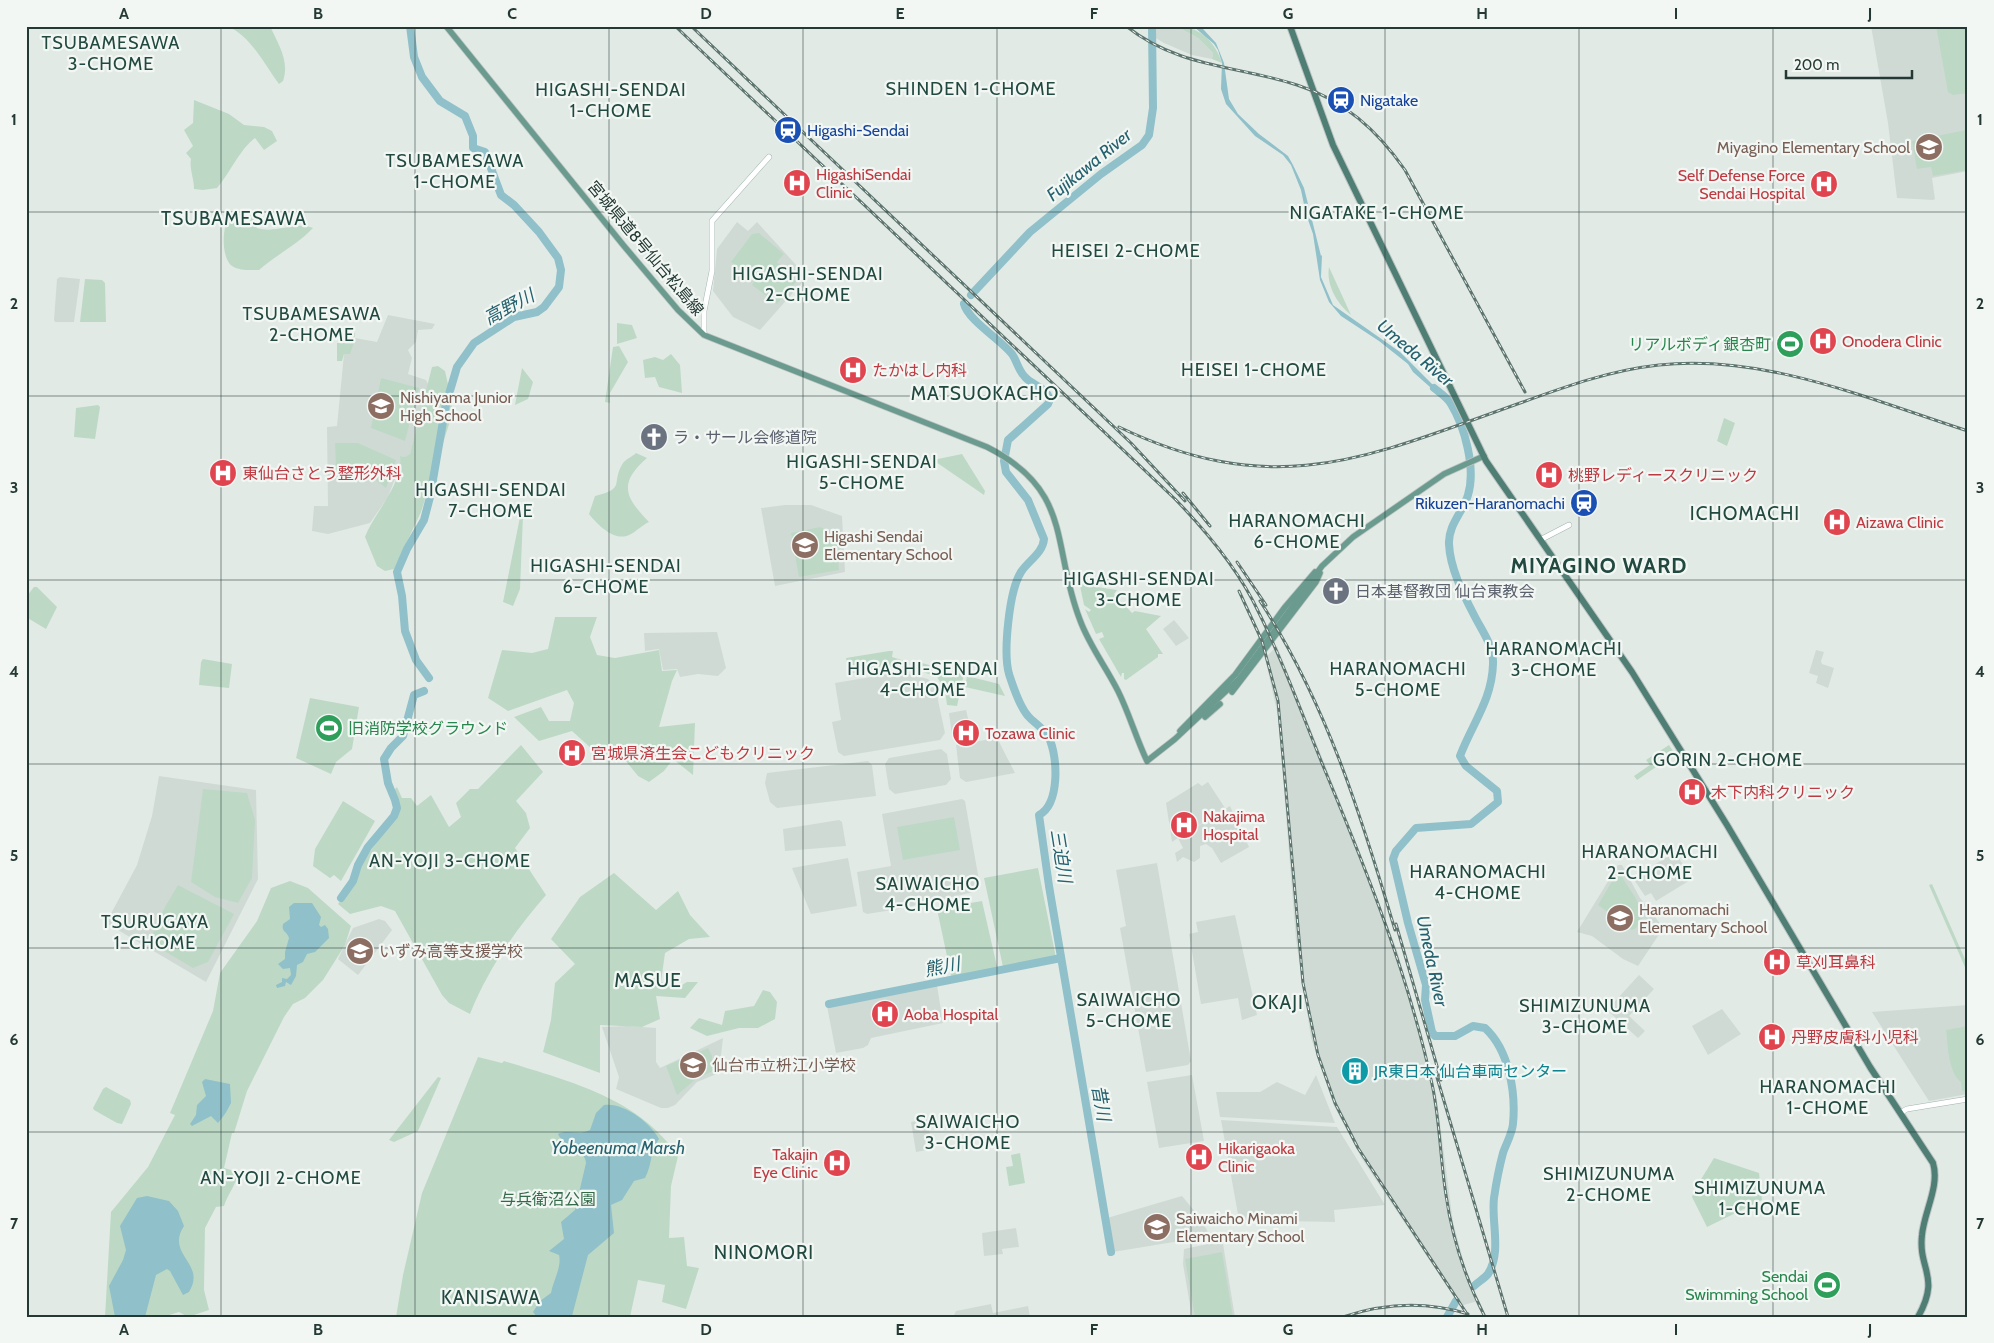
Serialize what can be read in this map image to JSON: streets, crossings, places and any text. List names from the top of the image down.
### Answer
{
  "streets": {
    "main road": ["宮城県道8号仙台松島線"]
  },
  "districts": [
    "TSUBAMESAWA 3-CHOME",
    "SHINDEN 1-CHOME",
    "HIGASHI-SENDAI 1-CHOME",
    "TSUBAMESAWA 1-CHOME",
    "NIGATAKE 1-CHOME",
    "TSUBAMESAWA",
    "HEISEI 2-CHOME",
    "HIGASHI-SENDAI 2-CHOME",
    "TSUBAMESAWA 2-CHOME",
    "HEISEI 1-CHOME",
    "MATSUOKACHO",
    "HIGASHI-SENDAI 5-CHOME",
    "HIGASHI-SENDAI 7-CHOME",
    "ICHOMACHI",
    "HARANOMACHI 6-CHOME",
    "HIGASHI-SENDAI 6-CHOME",
    "MIYAGINO WARD",
    "HIGASHI-SENDAI 3-CHOME",
    "HARANOMACHI 3-CHOME",
    "HIGASHI-SENDAI 4-CHOME",
    "HARANOMACHI 5-CHOME",
    "GORIN 2-CHOME",
    "HARANOMACHI 2-CHOME",
    "AN-YOJI 3-CHOME",
    "HARANOMACHI 4-CHOME",
    "SAIWAICHO 4-CHOME",
    "TSURUGAYA 1-CHOME",
    "MASUE",
    "SAIWAICHO 5-CHOME",
    "OKAJI",
    "SHIMIZUNUMA 3-CHOME",
    "HARANOMACHI 1-CHOME",
    "SAIWAICHO 3-CHOME",
    "SHIMIZUNUMA 2-CHOME",
    "AN-YOJI 2-CHOME",
    "SHIMIZUNUMA 1-CHOME",
    "NINOMORI",
    "KANISAWA"
  ],
  "water": [
    "Fujikawa River",
    "高野川",
    "Umeda River",
    "三迫川",
    "熊川",
    "昔川",
    "Yobeenuma Marsh"
  ],
  "parks": ["与兵衛沼公園"],
  "places": {
    "station": ["Nigatake", "Higashi-Sendai", "Rikuzen-Haranomachi"],
    "school or university": [
      "Miyagino Elementary School",
      "Nishiyama Junior High School",
      "Higashi Sendai Elementary School",
      "Haranomachi Elementary School",
      "いずみ高等支援学校",
      "仙台市立枡江小学校",
      "Saiwaicho Minami Elementary School"
    ],
    "hospital": [
      "HigashiSendai Clinic",
      "Self Defense Force Sendai Hospital",
      "Onodera Clinic",
      "たかはし内科",
      "東仙台さとう整形外科",
      "桃野レディースクリニック",
      "Aizawa Clinic",
      "Tozawa Clinic",
      "宮城県済生会こどもクリニック",
      "木下内科クリニック",
      "Nakajima Hospital",
      "草刈耳鼻科",
      "Aoba Hospital",
      "丹野皮膚科小児科",
      "Hikarigaoka Clinic",
      "Takajin Eye Clinic"
    ],
    "sports": ["リアルボディ銀杏町", "旧消防学校グラウンド", "Sendai Swimming School"],
    "church": ["ラ・サール会修道院", "日本基督教団 仙台東教会"],
    "building": ["JR東日本 仙台車両センター"]
  },
  "scale_bar": "200 m",
  "grid": {
    "columns": [
      "A",
      "B",
      "C",
      "D",
      "E",
      "F",
      "G",
      "H",
      "I",
      "J"
    ],
    "rows": [
      "1",
      "2",
      "3",
      "4",
      "5",
      "6",
      "7"
    ]
  }
}
